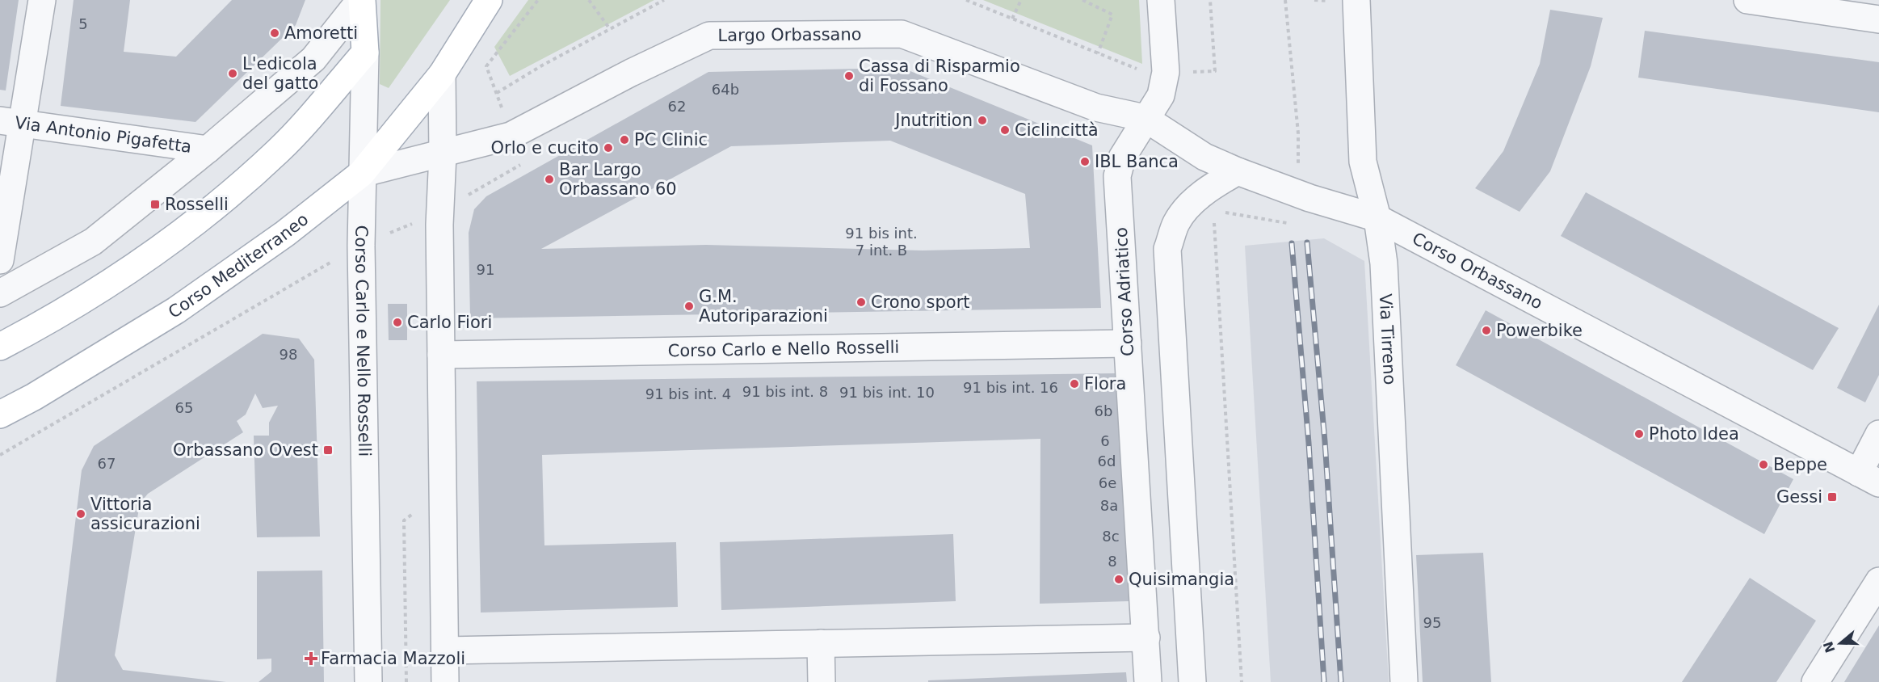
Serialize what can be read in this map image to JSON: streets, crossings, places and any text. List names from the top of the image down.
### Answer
{
  "streets": {
    "main road": ["Corso Mediterraneo", "Corso Carlo e Nello Rosselli"],
    "street": [
      "Largo Orbassano",
      "Via Antonio Pigafetta",
      "Corso Orbassano",
      "Corso Adriatico",
      "Via Tirreno"
    ]
  },
  "crossings": [
    ["Largo Orbassano", "Corso Mediterraneo"],
    ["Largo Orbassano", "Corso Orbassano"],
    ["Largo Orbassano", "Corso Adriatico"],
    ["Largo Orbassano", "Corso Carlo e Nello Rosselli"],
    ["Corso Mediterraneo", "Corso Carlo e Nello Rosselli"],
    ["Corso Orbassano", "Corso Adriatico"],
    ["Corso Orbassano", "Via Tirreno"],
    ["Corso Adriatico", "Corso Carlo e Nello Rosselli"]
  ],
  "places": {
    "other": [
      "Amoretti",
      "L'edicola del gatto",
      "Cassa di Risparmio di Fossano",
      "Jnutrition",
      "Ciclincittà",
      "PC Clinic",
      "Orlo e cucito",
      "IBL Banca",
      "Bar Largo Orbassano 60",
      "Crono sport",
      "G.M. Autoriparazioni",
      "Carlo Fiori",
      "Powerbike",
      "Flora",
      "Photo Idea",
      "Beppe",
      "Vittoria assicurazioni",
      "Quisimangia"
    ],
    "transit": ["Rosselli", "Orbassano Ovest", "Gessi"],
    "health": ["Farmacia Mazzoli"]
  },
  "house_numbers": [
    "5",
    "64b",
    "62",
    "91 bis int. 7 int. B",
    "91",
    "98",
    "91 bis int. 16",
    "91 bis int. 8",
    "91 bis int. 10",
    "91 bis int. 4",
    "65",
    "6b",
    "6",
    "6d",
    "67",
    "6e",
    "8a",
    "8c",
    "8",
    "95"
  ],
  "north": "left"
}
